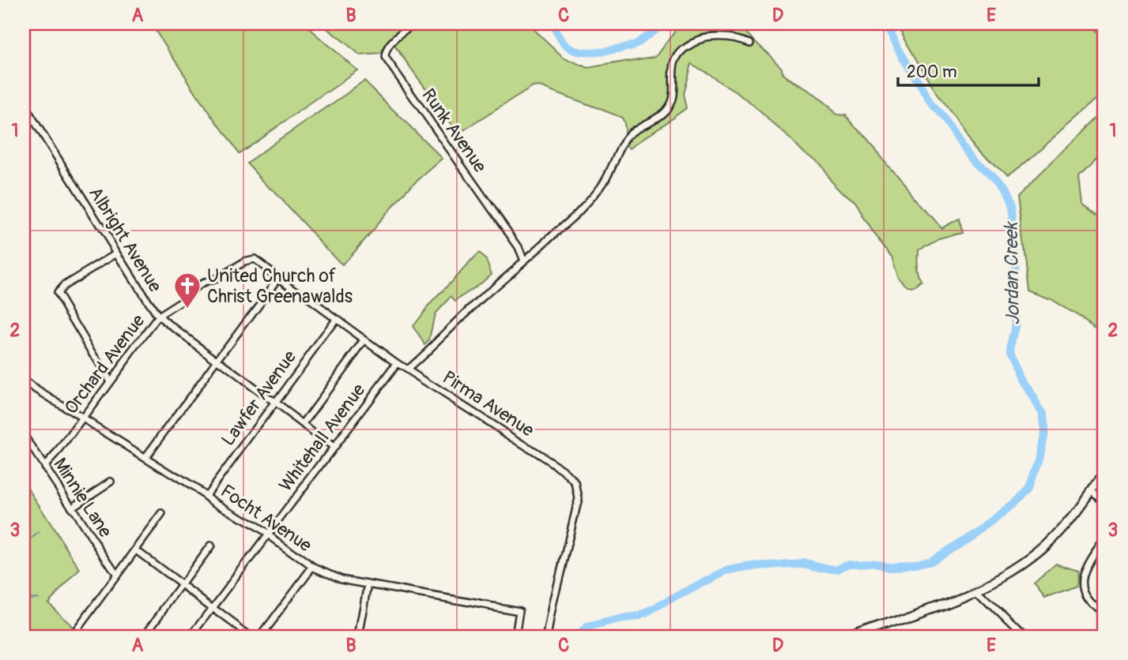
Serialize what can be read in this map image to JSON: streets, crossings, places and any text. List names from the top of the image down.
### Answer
{
  "streets": {
    "street": [
      "Runk Avenue",
      "Albright Avenue",
      "Orchard Avenue",
      "Lawfer Avenue",
      "Pirma Avenue",
      "Whitehall Avenue",
      "Minnie Lane",
      "Focht Avenue"
    ]
  },
  "crossings": [
    ["Albright Avenue", "Orchard Avenue"],
    ["Albright Avenue", "Lawfer Avenue"],
    ["Albright Avenue", "Whitehall Avenue"],
    ["Orchard Avenue", "Pirma Avenue"],
    ["Orchard Avenue", "Minnie Lane"],
    ["Orchard Avenue", "Focht Avenue"],
    ["Lawfer Avenue", "Pirma Avenue"],
    ["Lawfer Avenue", "Focht Avenue"],
    ["Pirma Avenue", "Whitehall Avenue"],
    ["Whitehall Avenue", "Focht Avenue"]
  ],
  "water": ["Jordan Creek"],
  "places": {
    "church": ["United Church of Christ Greenawalds"]
  },
  "scale_bar": "200 m",
  "grid": {
    "columns": [
      "A",
      "B",
      "C",
      "D",
      "E"
    ],
    "rows": ["1", "2", "3"]
  }
}
